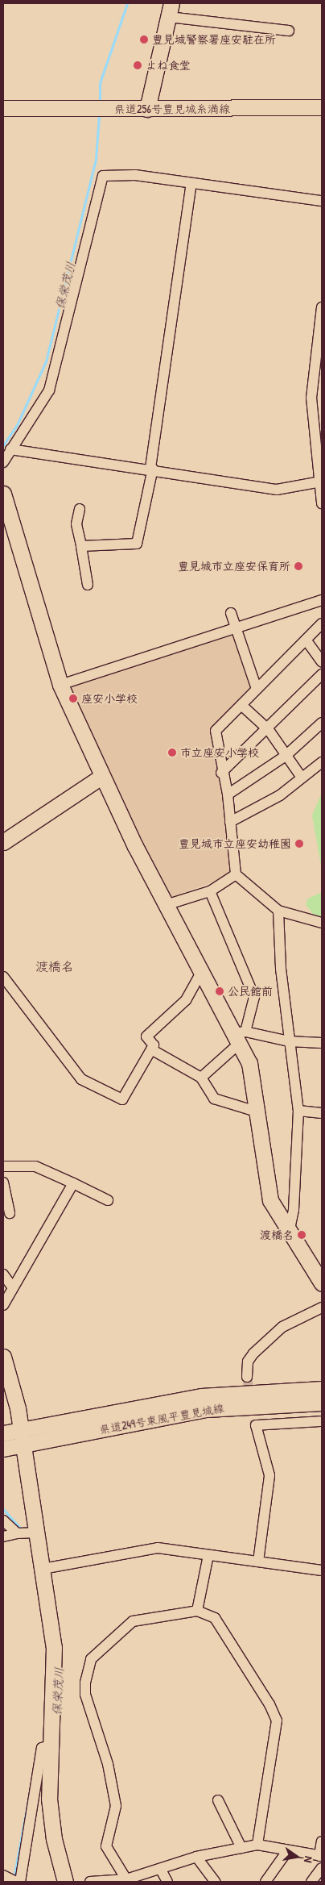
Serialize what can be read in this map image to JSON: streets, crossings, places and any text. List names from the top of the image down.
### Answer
{
  "streets": {
    "street": ["県道256号豊見城糸満線", "県道249号東風平豊見城線"]
  },
  "districts": ["渡橋名"],
  "water": ["保栄茂川"],
  "places": [
    "豊見城警察署座安駐在所",
    "よね食堂",
    "豊見城市立座安保育所",
    "座安小学校",
    "市立座安小学校",
    "豊見城市立座安幼稚園",
    "公民館前",
    "渡橋名"
  ],
  "north": "right"
}
